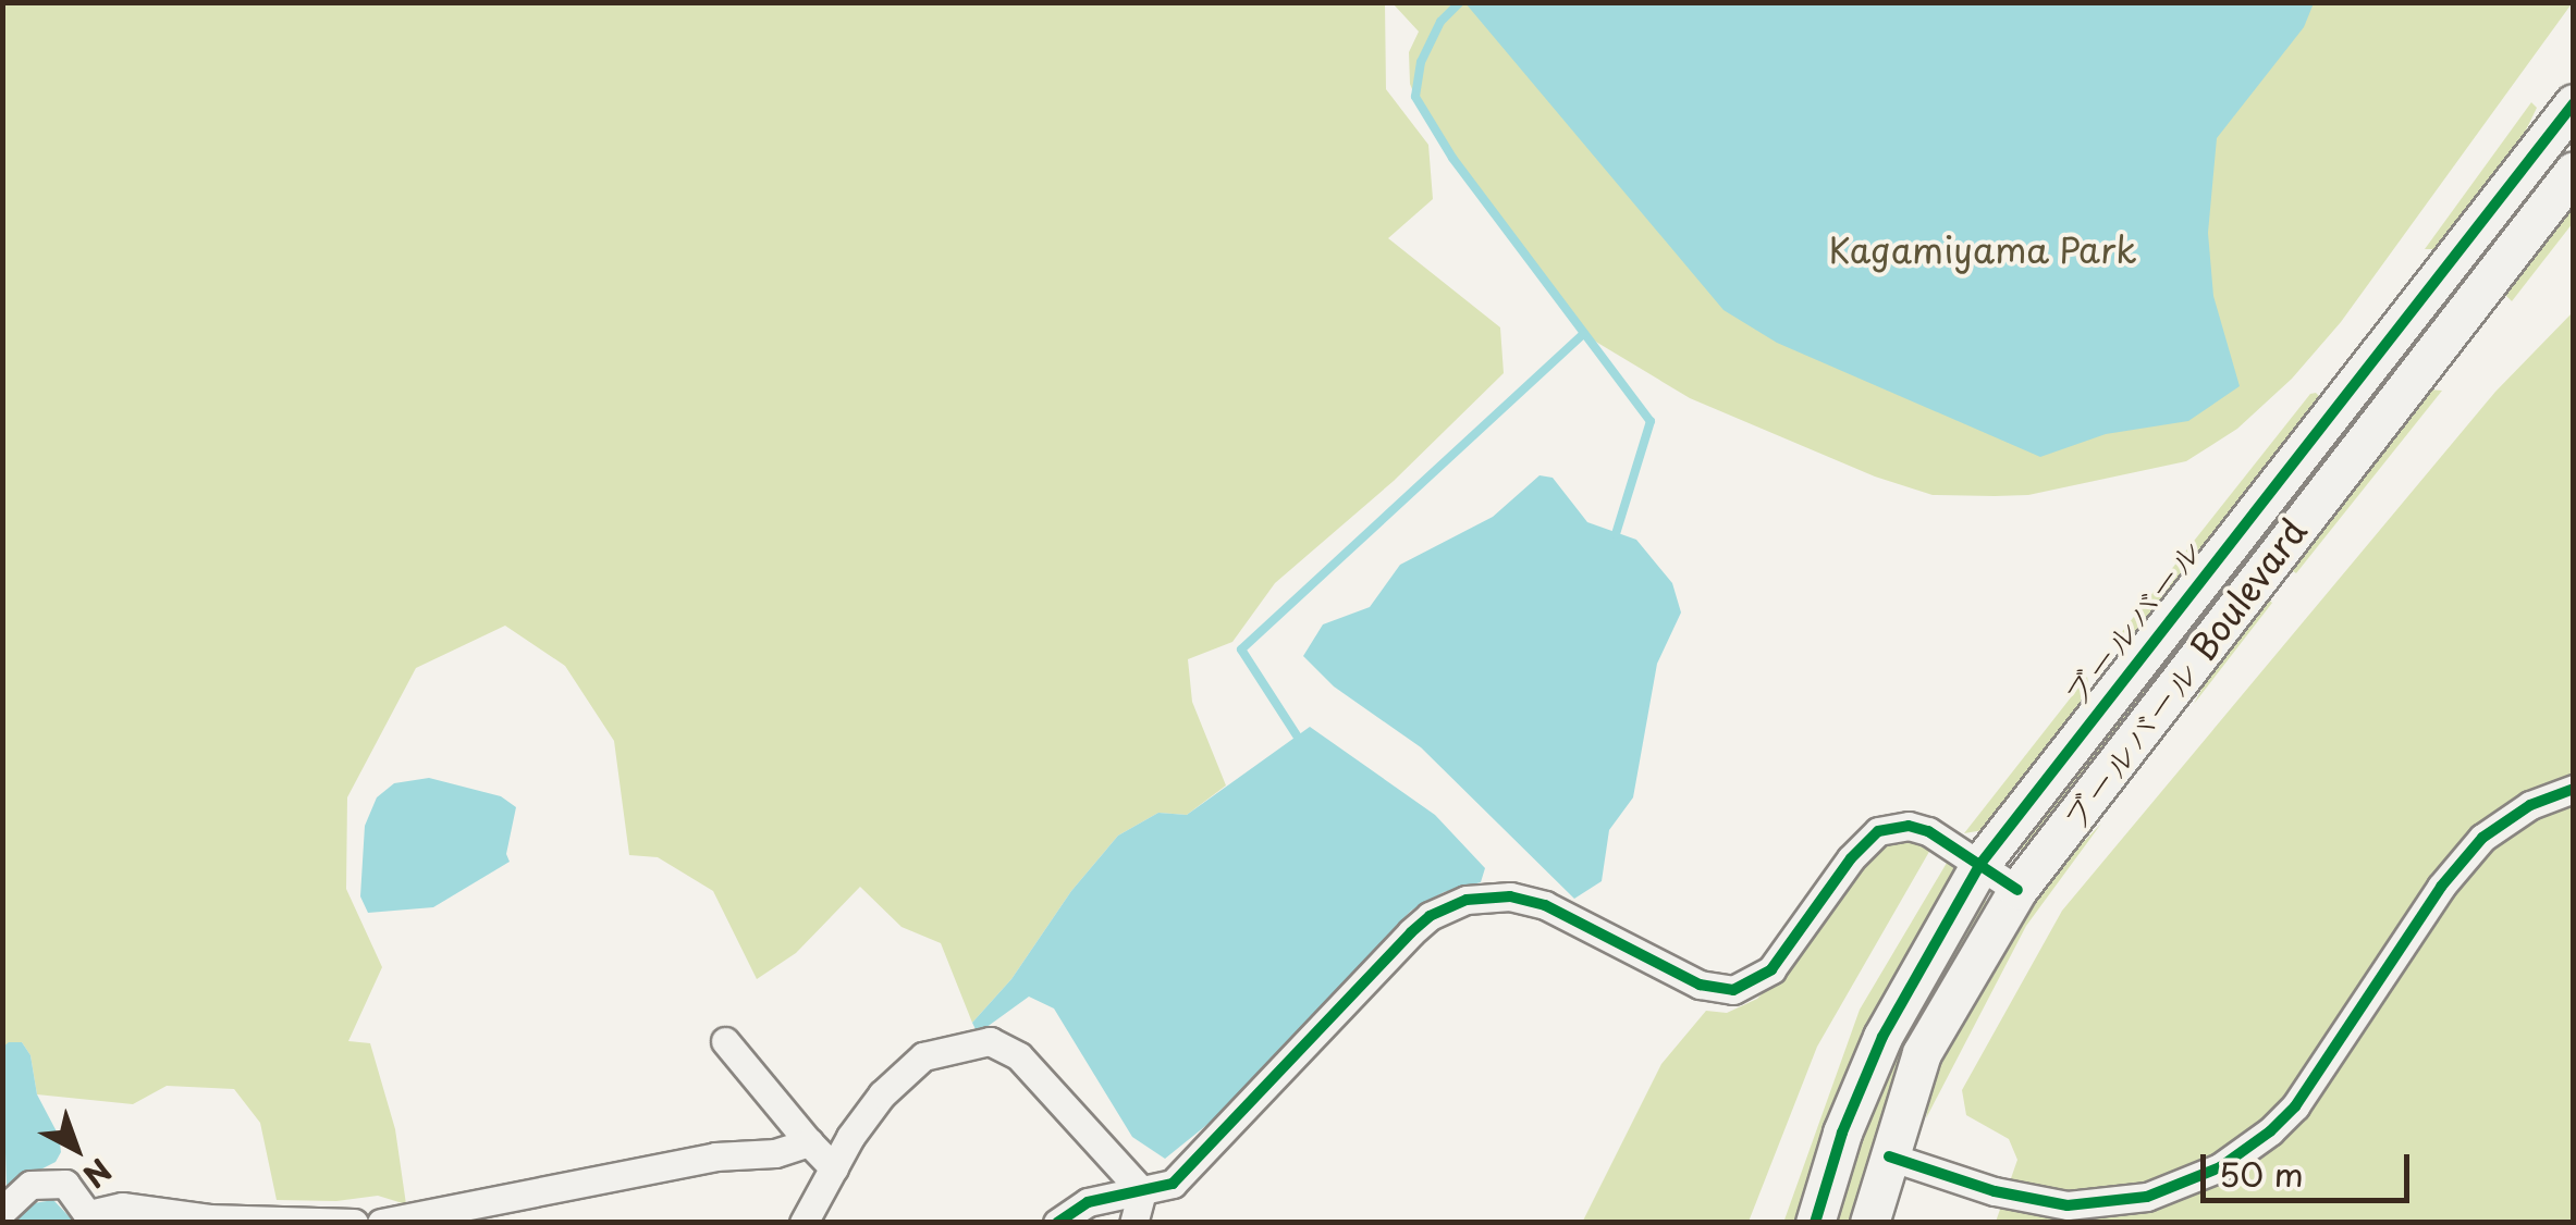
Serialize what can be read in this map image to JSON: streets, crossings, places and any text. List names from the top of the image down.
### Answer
{
  "streets": {
    "street": ["ブールバール", "ブールバール Boulevard"]
  },
  "parks": ["Kagamiyama Park"],
  "scale_bar": "50 m",
  "north": "bottom right"
}
